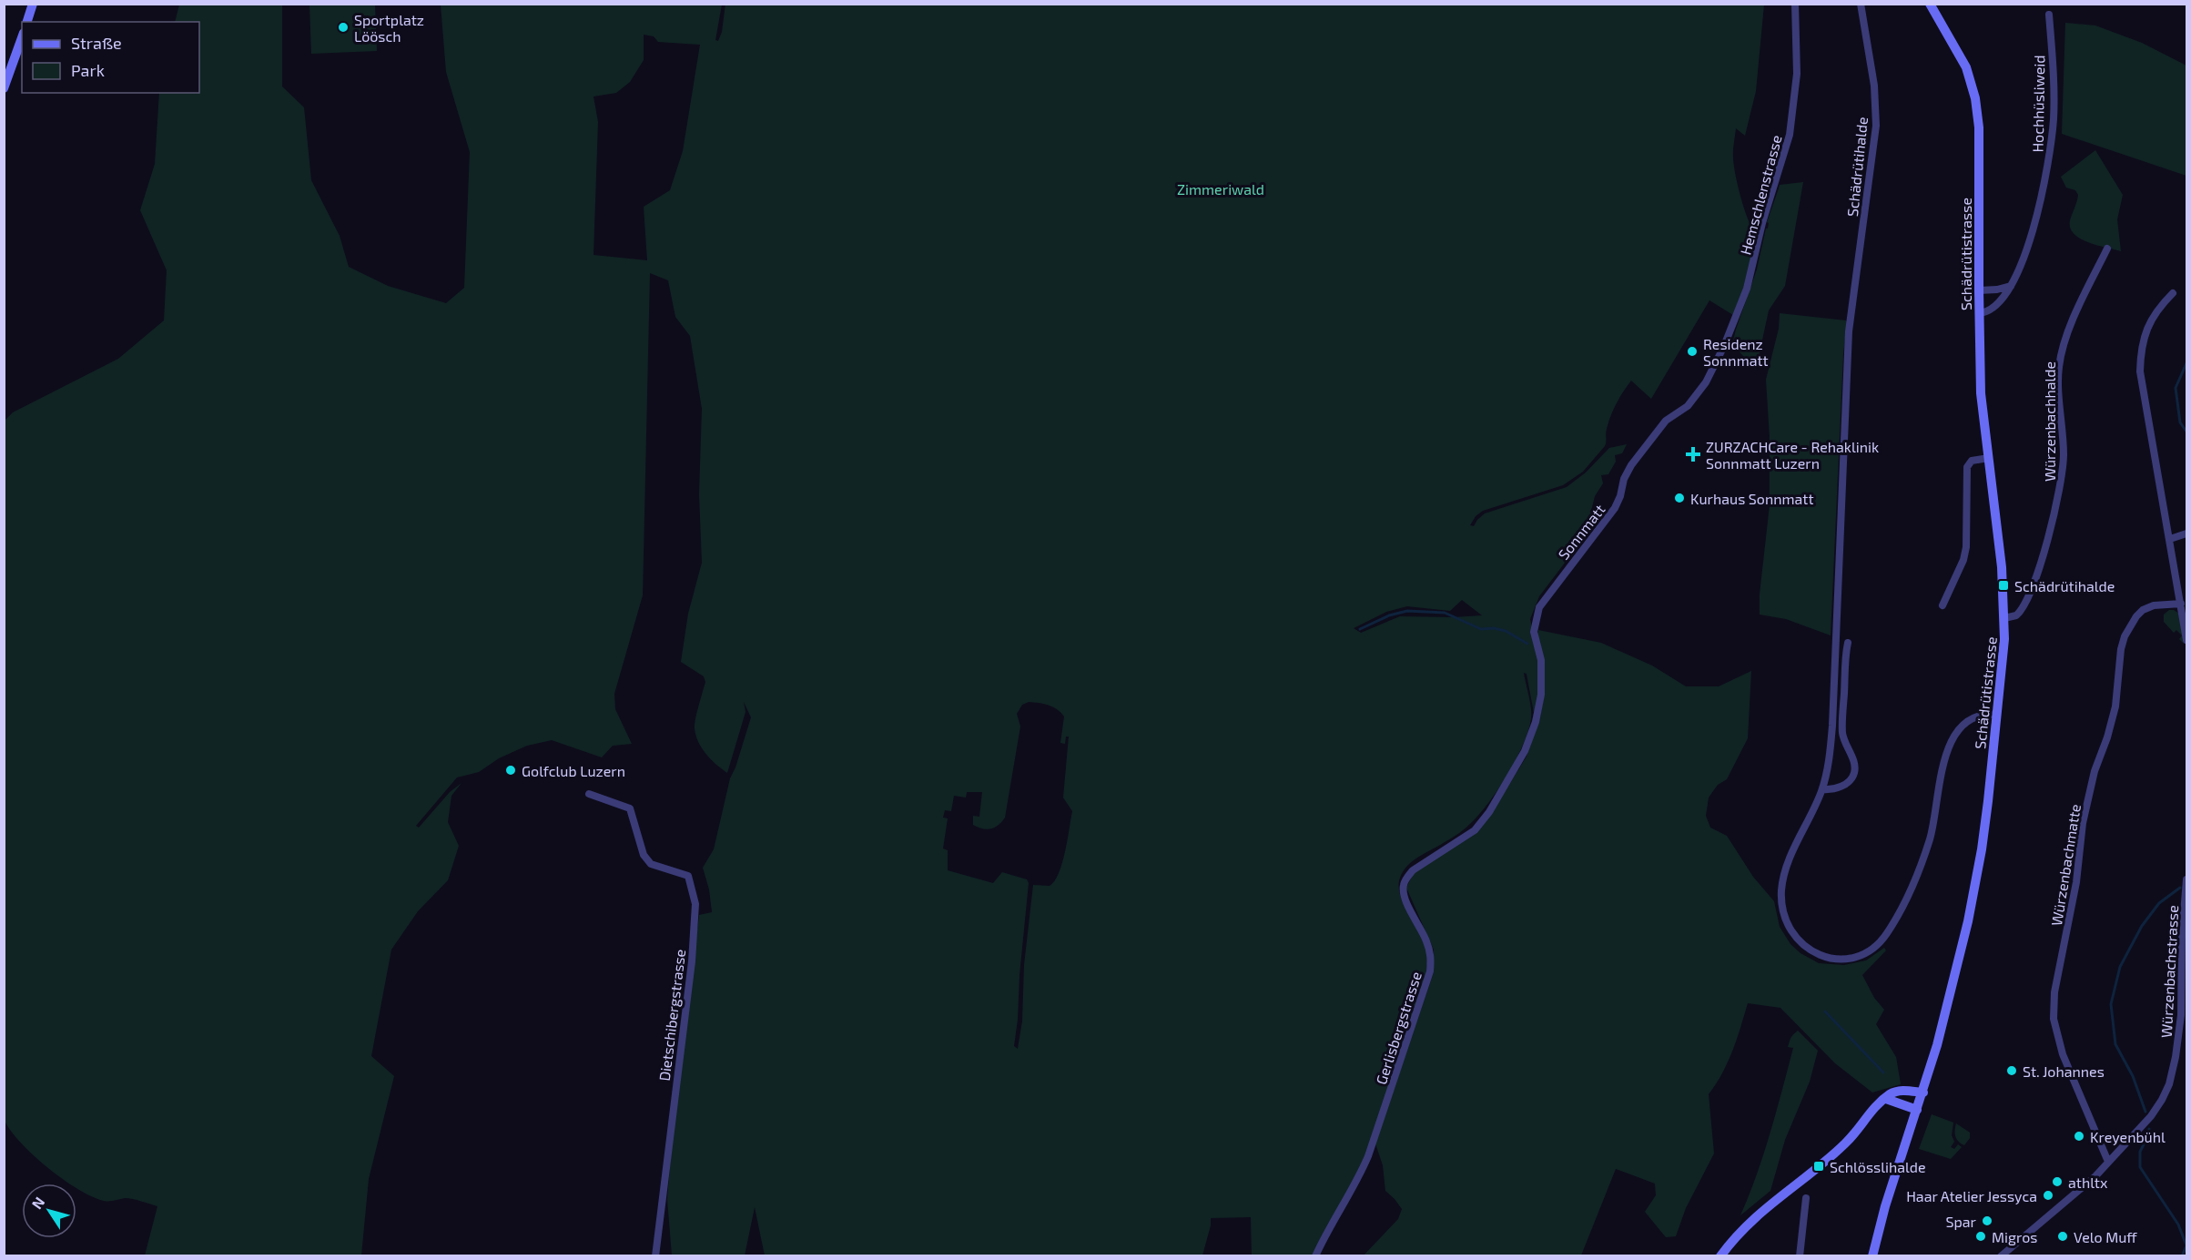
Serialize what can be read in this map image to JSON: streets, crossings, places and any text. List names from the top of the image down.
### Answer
{
  "streets": {
    "main road": ["Schädrütistrasse"],
    "street": [
      "Hochhüsliweid",
      "Schädrütihalde",
      "Hemschlenstrasse",
      "Würzenbachhalde",
      "Sonnmatt",
      "Würzenbachmatte",
      "Würzenbachstrasse",
      "Dietschibergstrasse",
      "Gerlisbergstrasse"
    ]
  },
  "crossings": [
    ["Hochhüsliweid", "Schädrütistrasse"],
    ["Schädrütihalde", "Schädrütistrasse"],
    ["Hemschlenstrasse", "Sonnmatt"],
    ["Schädrütistrasse", "Würzenbachhalde"],
    ["Sonnmatt", "Gerlisbergstrasse"],
    ["Würzenbachmatte", "Würzenbachstrasse"]
  ],
  "parks": ["Zimmeriwald"],
  "places": {
    "other": [
      "Sportplatz Löösch",
      "Residenz Sonnmatt",
      "Kurhaus Sonnmatt",
      "Golfclub Luzern",
      "St. Johannes",
      "Kreyenbühl",
      "athltx",
      "Haar Atelier Jessyca",
      "Spar",
      "Migros",
      "Velo Muff"
    ],
    "health": ["ZURZACHCare - Rehaklinik Sonnmatt Luzern"],
    "transit": ["Schädrütihalde", "Schlösslihalde"]
  },
  "legend": ["Straße", "Park"],
  "north": "top left"
}
